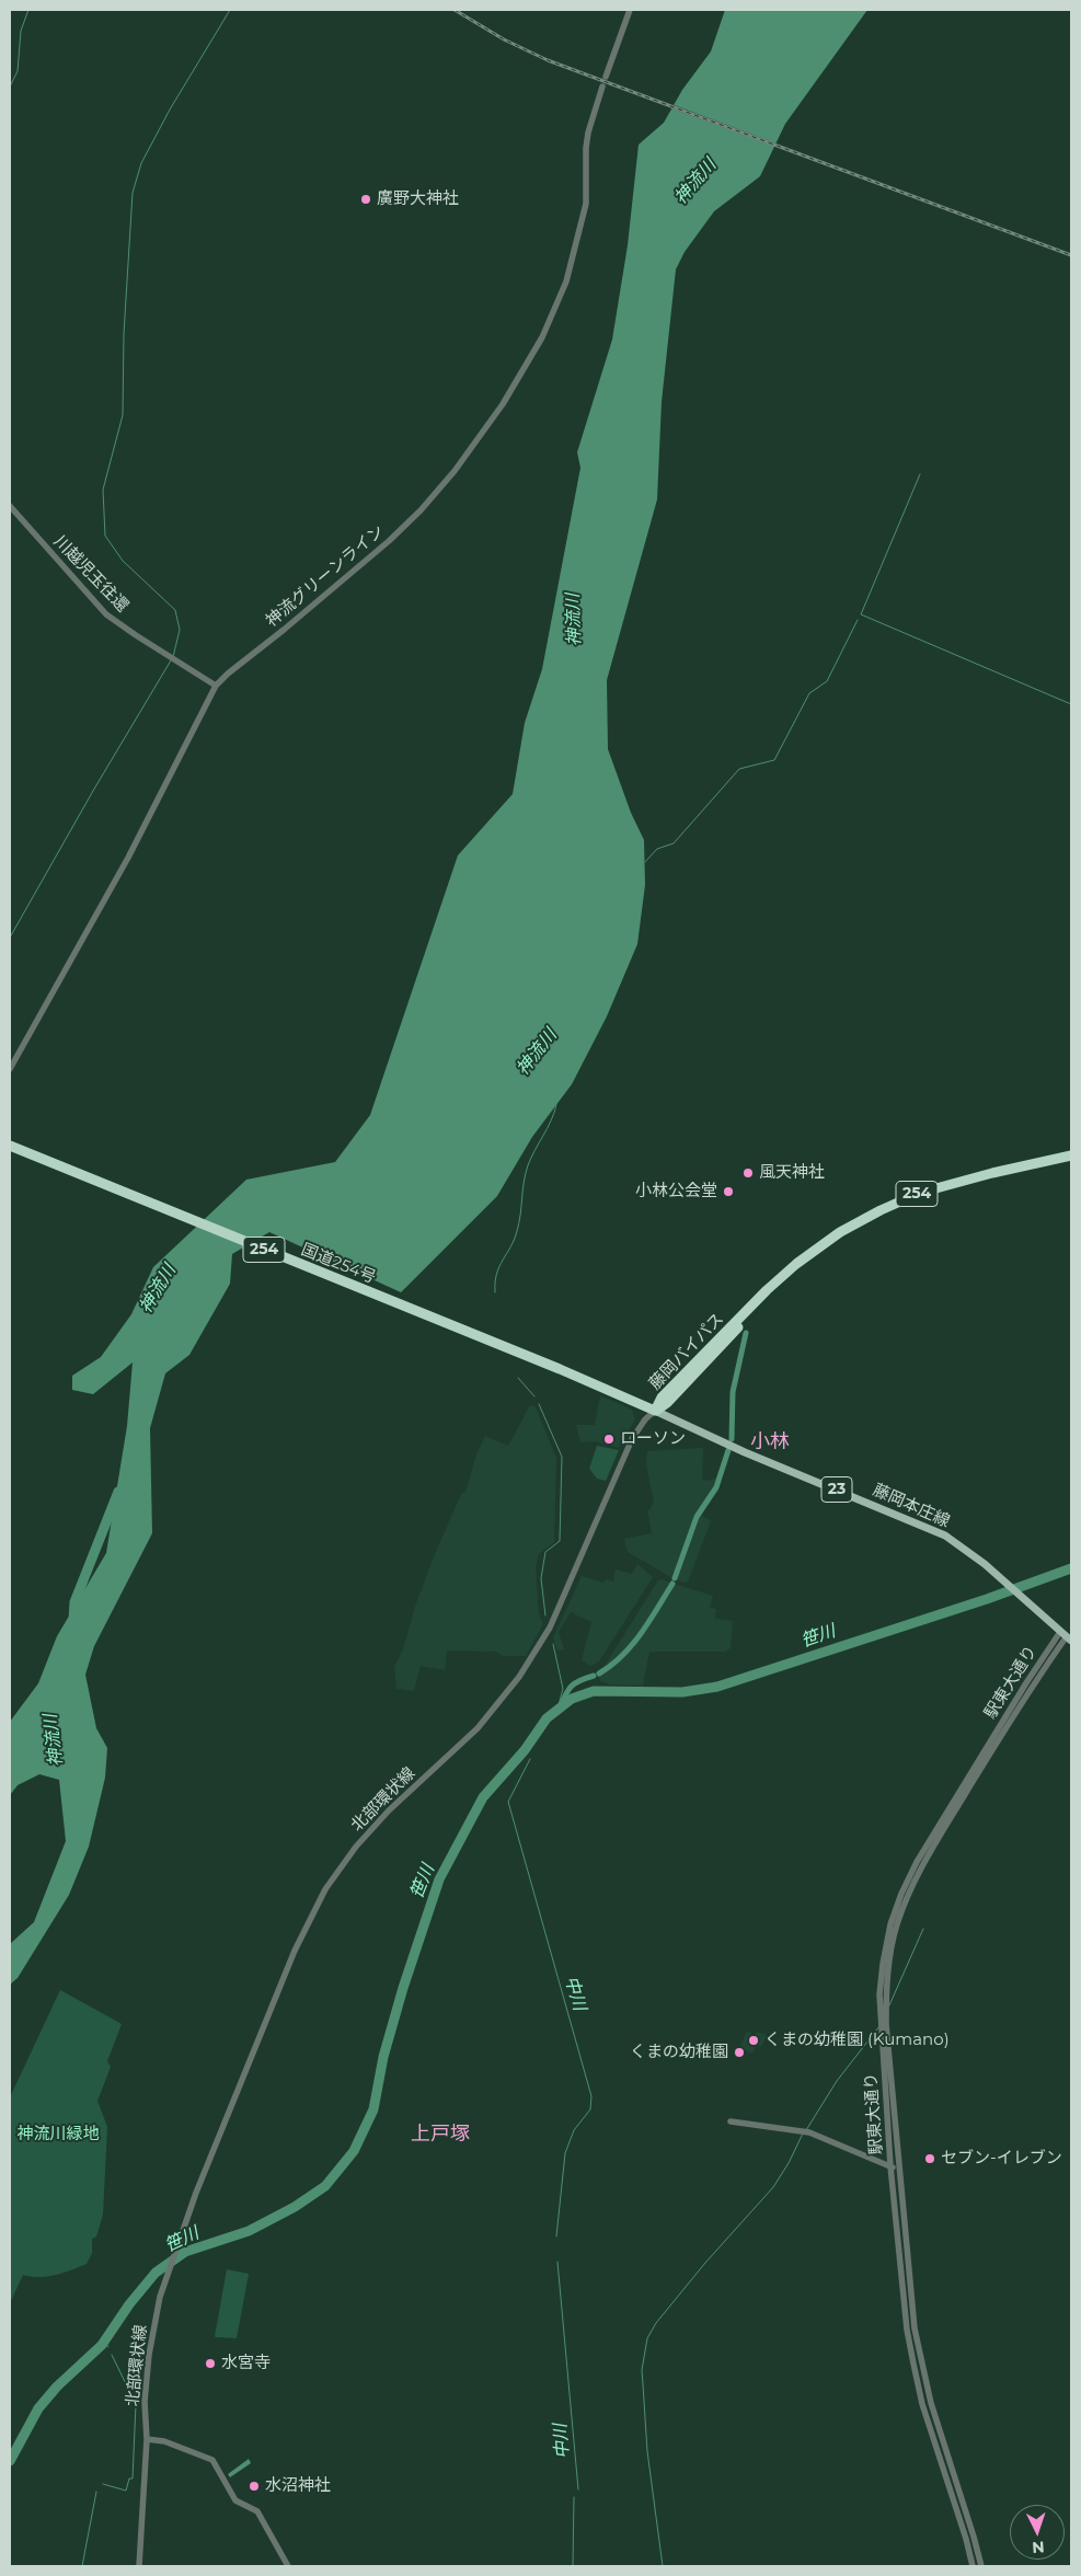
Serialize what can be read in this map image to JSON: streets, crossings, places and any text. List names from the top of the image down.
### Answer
{
  "streets": {
    "highway": ["254", "国道254号", "藤岡バイパス"],
    "main road": ["23", "藤岡本庄線"],
    "street": [
      "川越児玉往還",
      "神流グリーンライン",
      "駅東大通り",
      "北部環状線"
    ]
  },
  "crossings": [
    ["川越児玉往還", "神流グリーンライン"],
    ["国道254号", "藤岡バイパス"],
    ["国道254号", "藤岡本庄線"],
    ["国道254号", "北部環状線"],
    ["藤岡バイパス", "藤岡本庄線"],
    ["藤岡バイパス", "北部環状線"],
    ["藤岡本庄線", "駅東大通り"],
    ["藤岡本庄線", "北部環状線"]
  ],
  "districts": ["小林", "上戸塚"],
  "water": ["神流川", "笹川", "中川"],
  "parks": ["神流川緑地"],
  "places": [
    "廣野大神社",
    "風天神社",
    "小林公会堂",
    "ローソン",
    "くまの幼稚園 (Kumano)",
    "くまの幼稚園",
    "セブン-イレブン",
    "水宮寺",
    "水沼神社"
  ],
  "north": "bottom"
}
